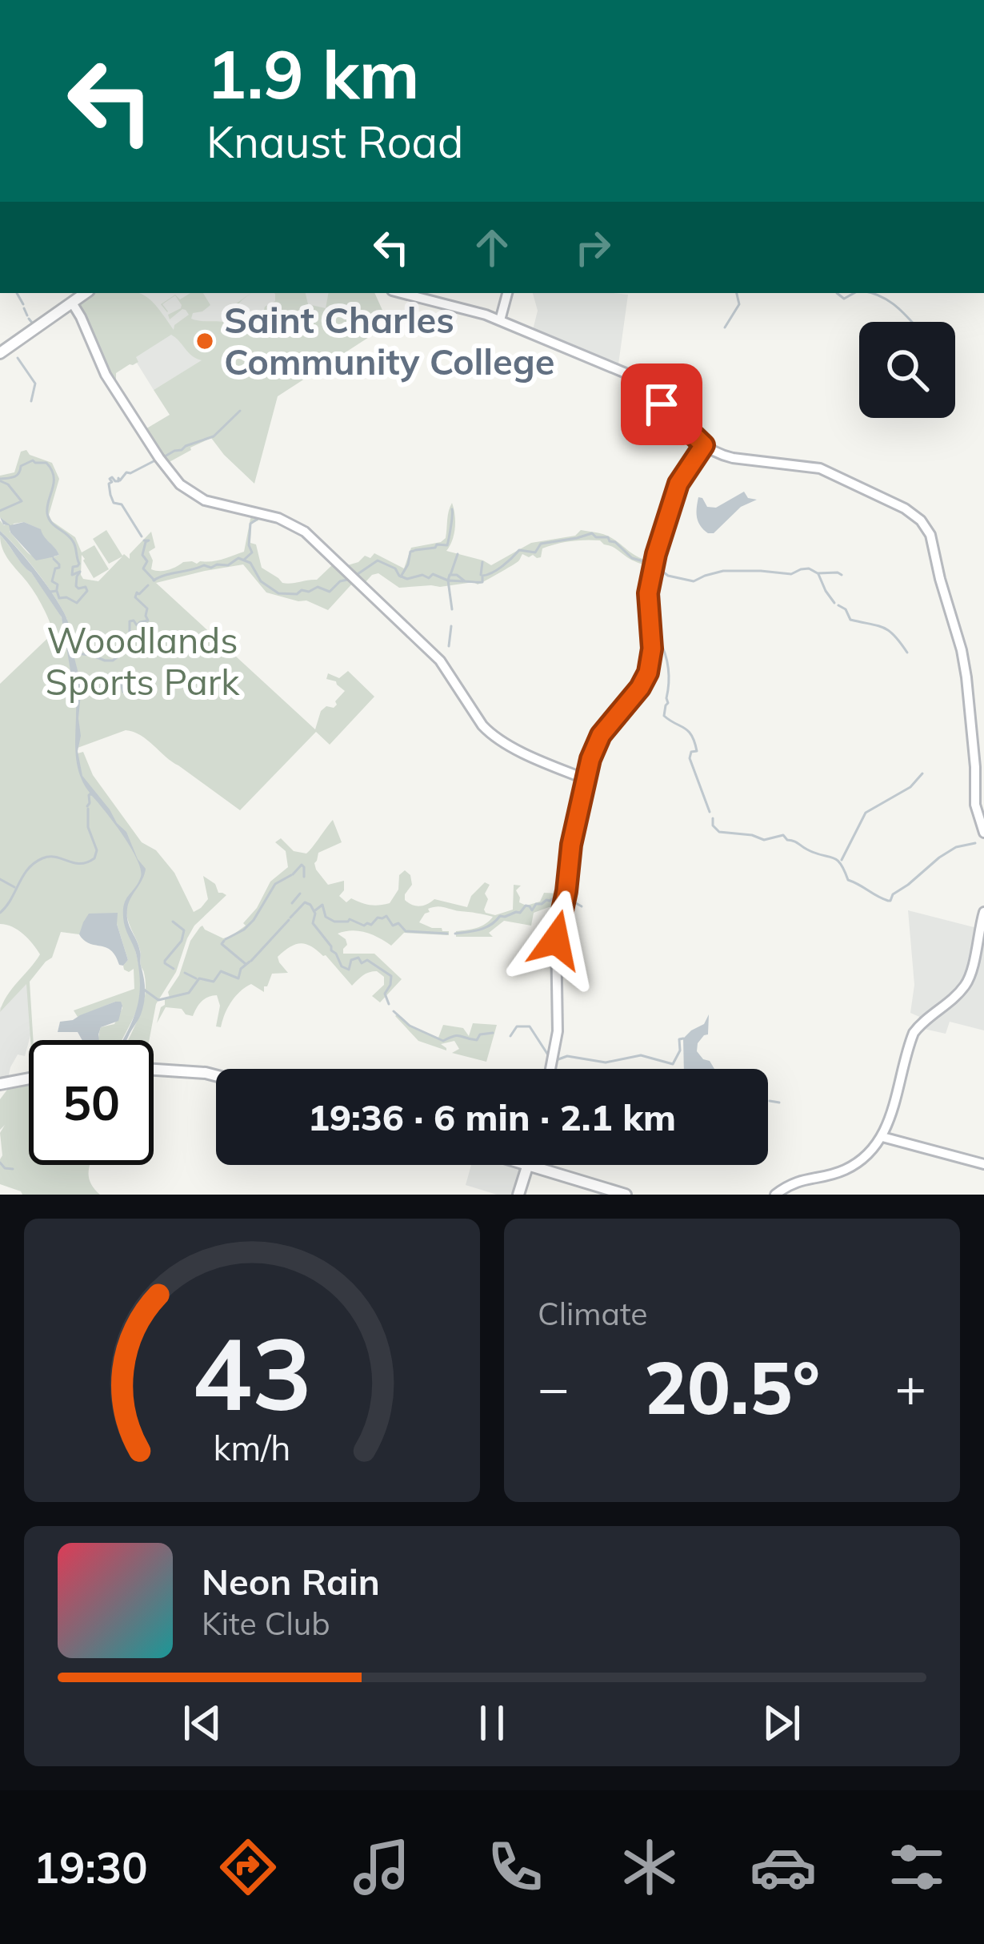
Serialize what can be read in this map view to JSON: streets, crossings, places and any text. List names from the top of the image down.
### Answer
{
  "parks": ["Woodlands Sports Park"],
  "places": ["Saint Charles Community College"],
  "page": {
    "turn": ["1.9 km", "Knaust Road"],
    "limit": "50",
    "trip": "19:36 · 6 min · 2.1 km",
    "tile": "Climate",
    "heat": ["−", "20.5°", "+"],
    "song": ["Neon Rain", "Kite Club"],
    "tabs": "19:30",
    "gauge": ["43", "km/h"]
  }
}
